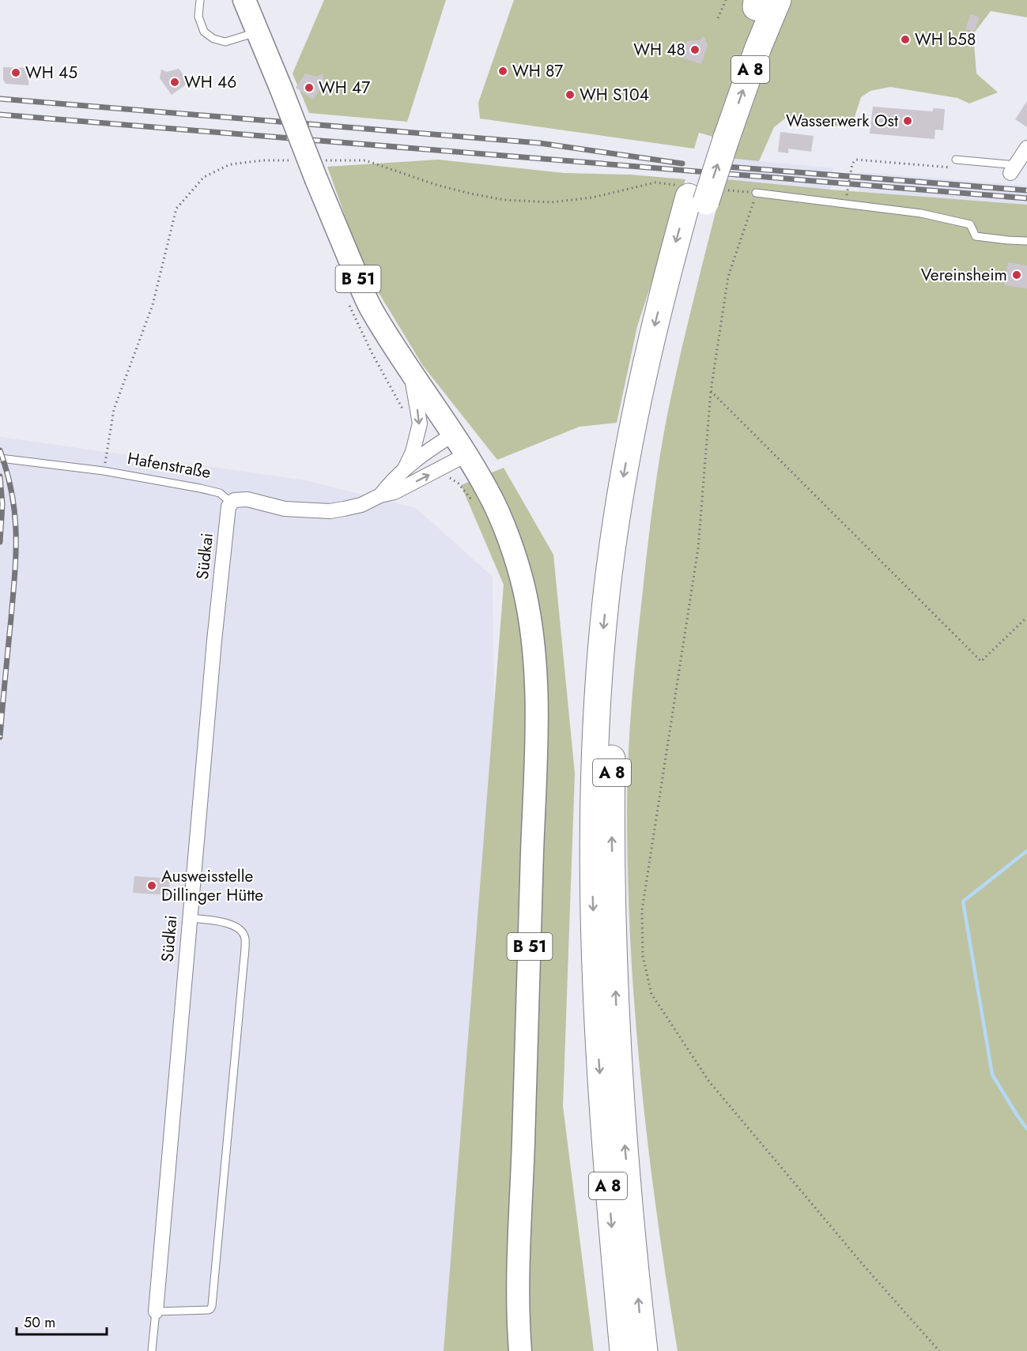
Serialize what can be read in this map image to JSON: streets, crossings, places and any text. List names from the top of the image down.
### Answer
{
  "streets": {
    "highway": ["A 8"],
    "main road": ["B 51"],
    "street": ["Südkai"],
    "lane": ["Hafenstraße"]
  },
  "crossings": [
    ["Hafenstraße", "Südkai"]
  ],
  "places": [
    "WH b58",
    "WH 48",
    "WH 87",
    "WH 45",
    "WH 46",
    "WH 47",
    "WH S104",
    "Wasserwerk Ost",
    "Vereinsheim",
    "Ausweisstelle Dillinger Hütte"
  ],
  "scale_bar": "50 m"
}
